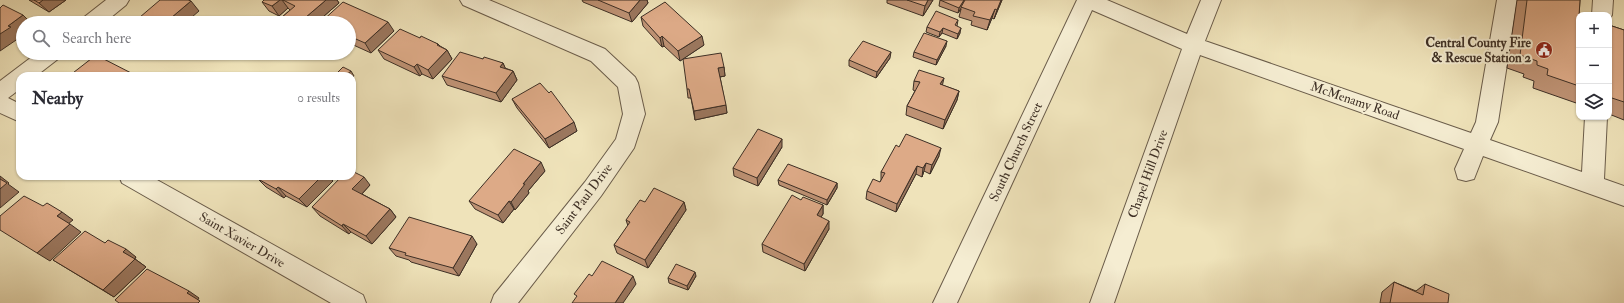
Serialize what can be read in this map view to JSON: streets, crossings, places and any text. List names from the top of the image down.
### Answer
{
  "streets": {
    "street": [
      "McMenamy Road",
      "South Church Street",
      "Chapel Hill Drive",
      "Saint Paul Drive",
      "Saint Xavier Drive"
    ]
  },
  "crossings": [
    ["McMenamy Road", "South Church Street"],
    ["McMenamy Road", "Chapel Hill Drive"]
  ],
  "places": {
    "public building": ["Central County Fire & Rescue Station 2"]
  },
  "page": {
    "map_buttons": ["+", "−"],
    "search": "Search here",
    "heading": ["Nearby", "0 results"]
  }
}
